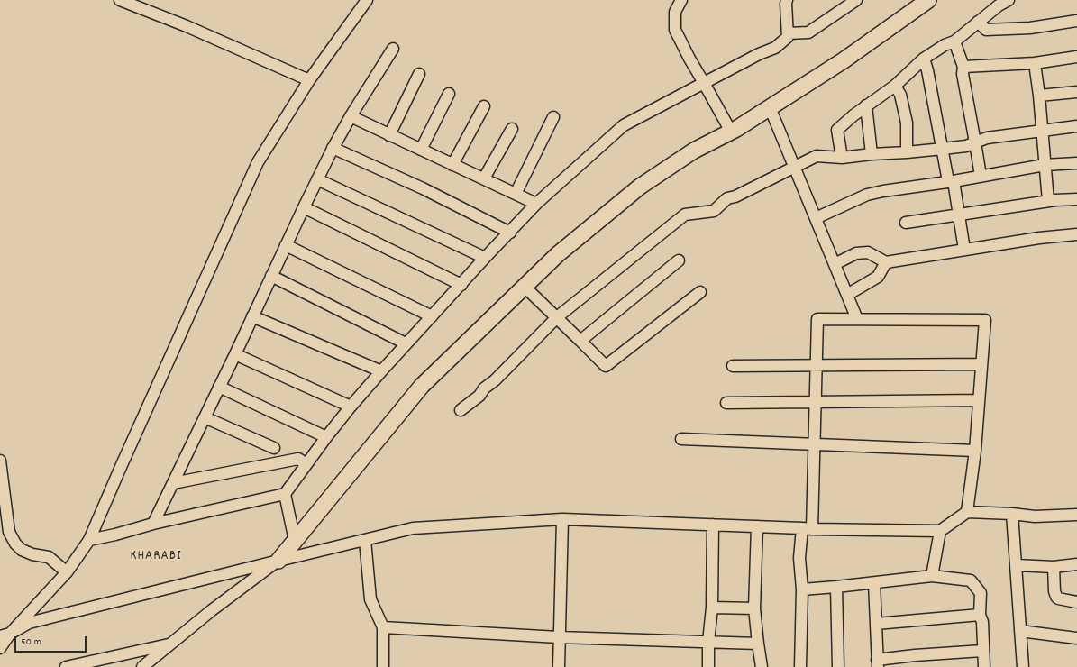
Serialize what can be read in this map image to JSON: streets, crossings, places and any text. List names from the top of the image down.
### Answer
{
  "districts": ["KHARABI"],
  "scale_bar": "50 m"
}
